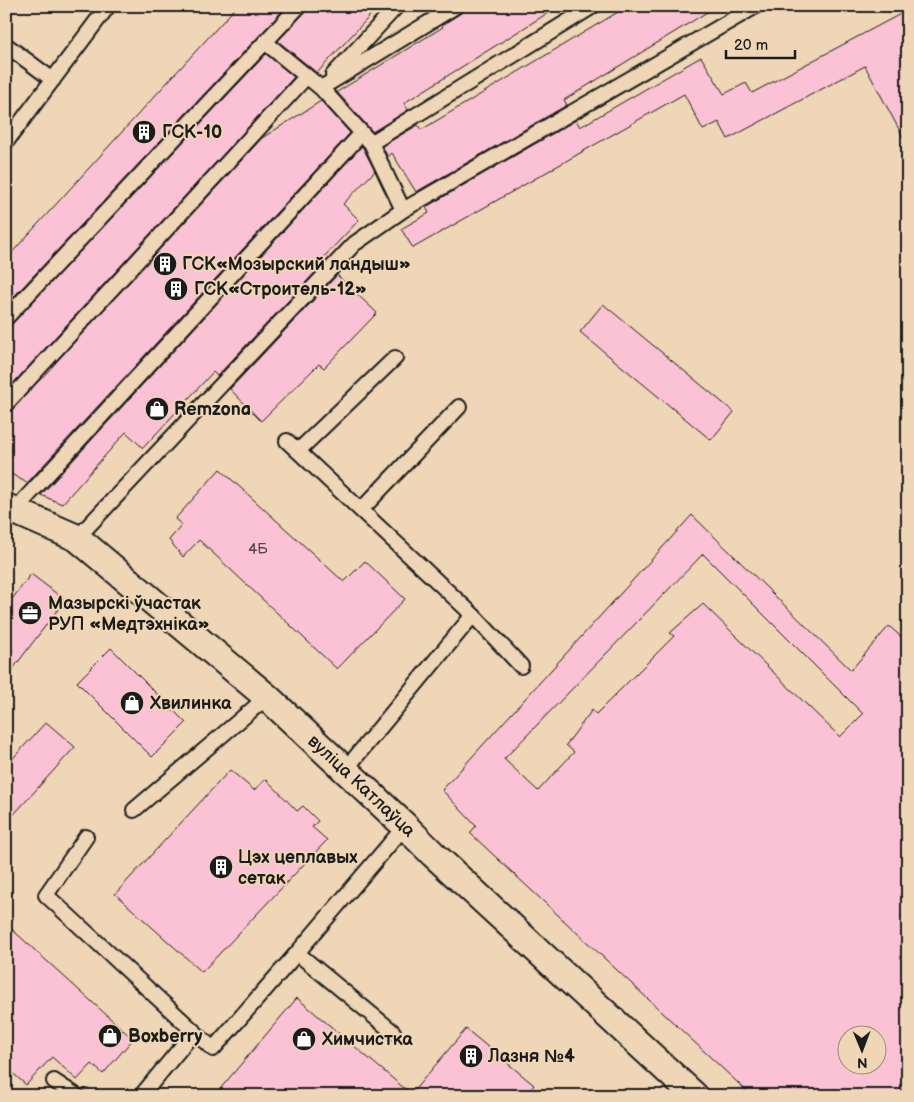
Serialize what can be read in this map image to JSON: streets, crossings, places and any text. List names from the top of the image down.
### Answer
{
  "streets": {
    "street": ["вуліца Катлаўца"]
  },
  "places": {
    "building": [
      "ГСК-10",
      "ГСК«Мозырский ландыш»",
      "ГСК«Строитель-12»",
      "Цэх цеплавых сетак",
      "Лазня №4"
    ],
    "shop": [
      "Remzona",
      "Хвилинка",
      "Boxberry",
      "Химчистка"
    ],
    "office": ["Мазырскі ўчастак РУП «Медтэхніка»"]
  },
  "house_numbers": ["4Б"],
  "scale_bar": "20 m",
  "north": "bottom"
}
